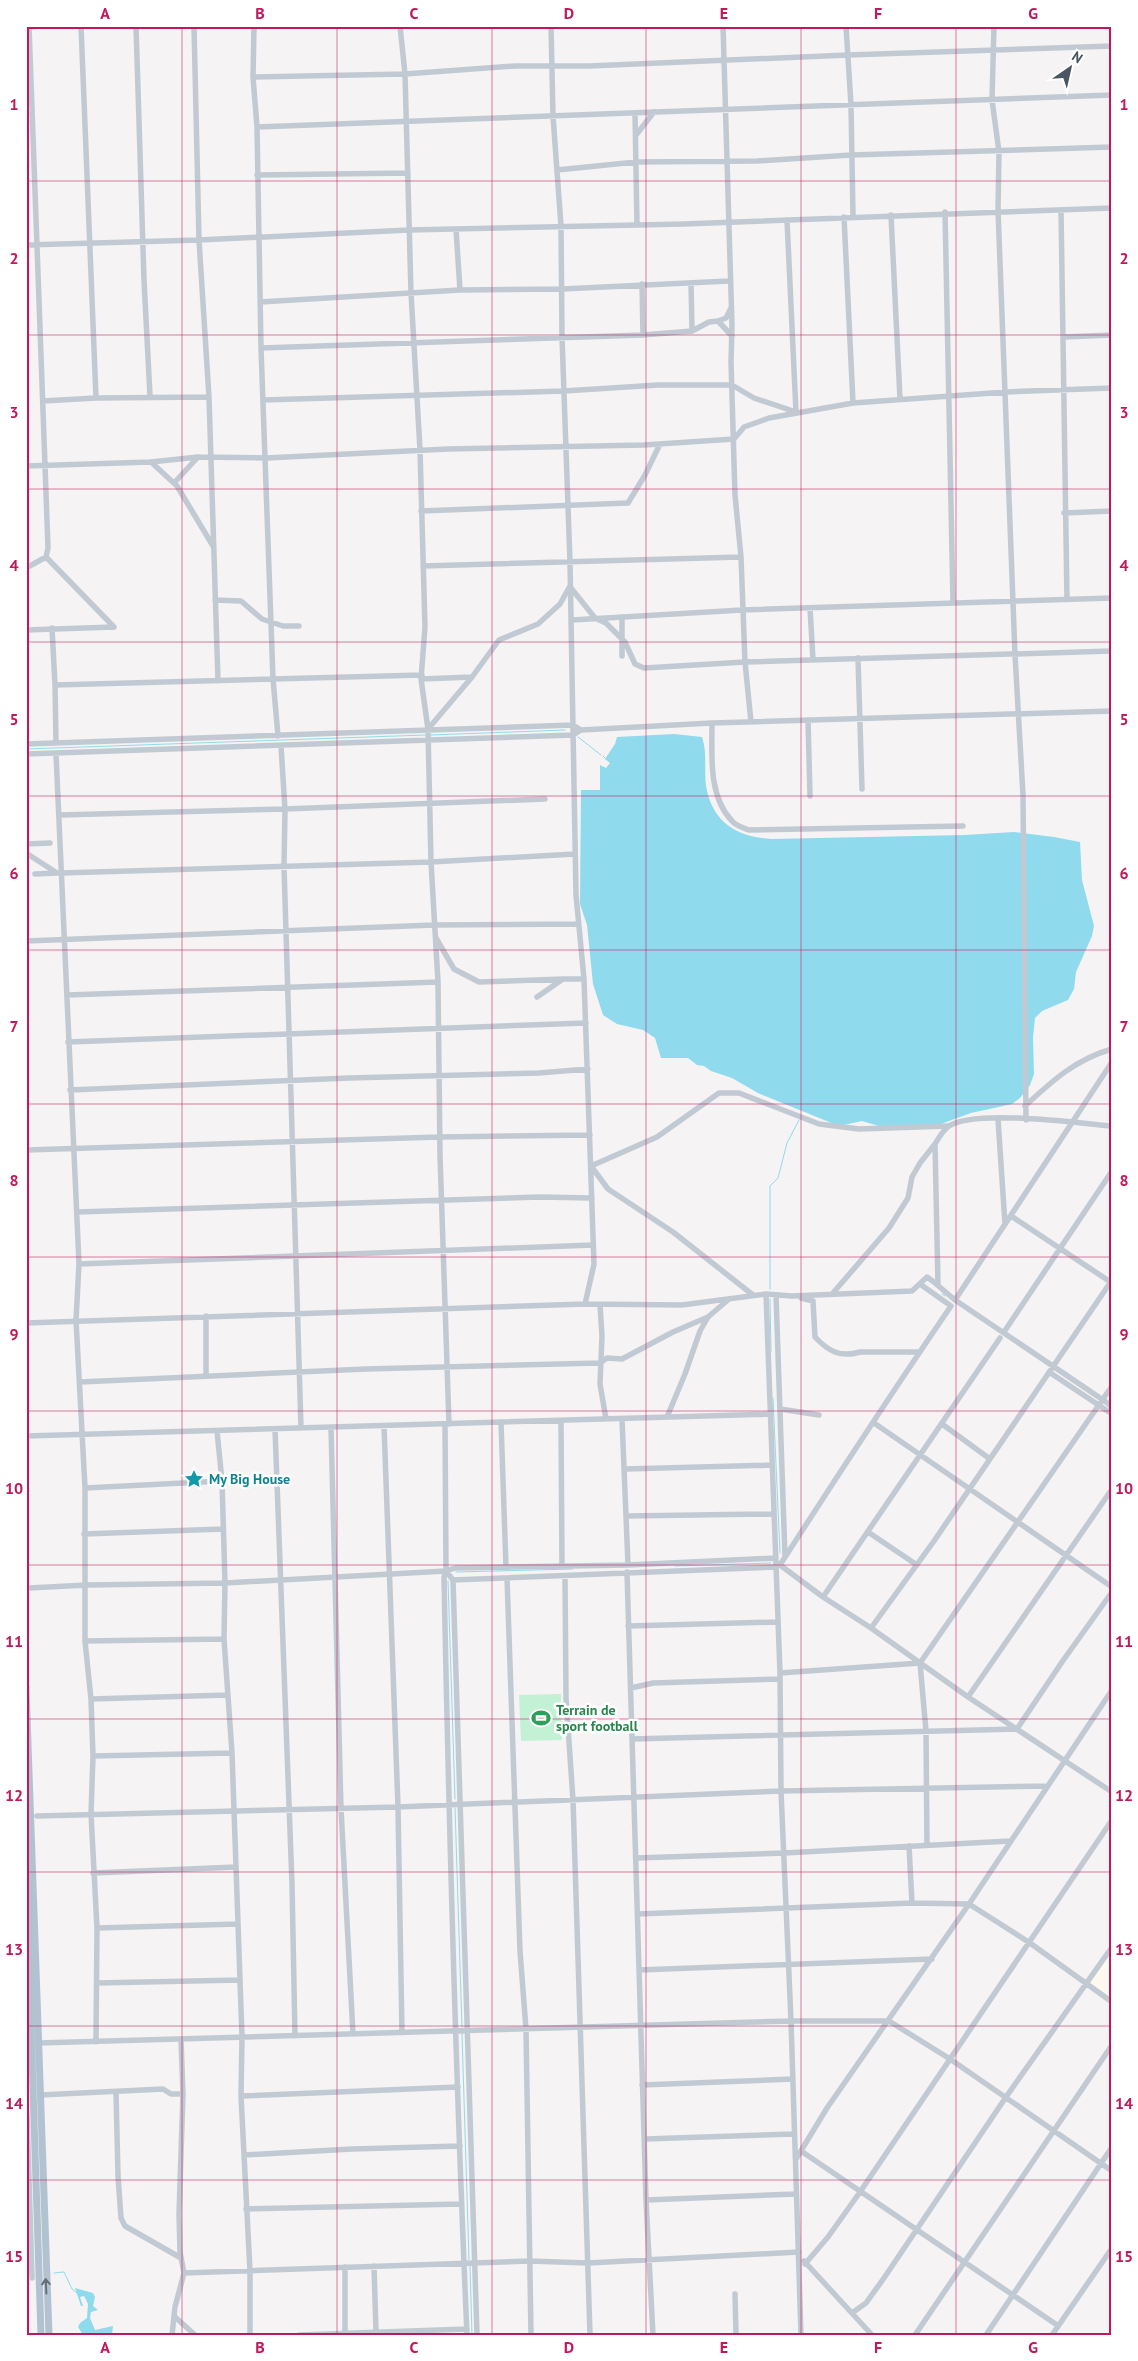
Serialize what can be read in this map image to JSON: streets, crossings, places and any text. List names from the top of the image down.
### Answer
{
  "places": {
    "place": ["My Big House"],
    "sports": ["Terrain de sport football"]
  },
  "north": "top right",
  "grid": {
    "columns": [
      "A",
      "B",
      "C",
      "D",
      "E",
      "F",
      "G"
    ],
    "rows": [
      "1",
      "2",
      "3",
      "4",
      "5",
      "6",
      "7",
      "8",
      "9",
      "10",
      "11",
      "12",
      "13",
      "14",
      "15"
    ]
  }
}
